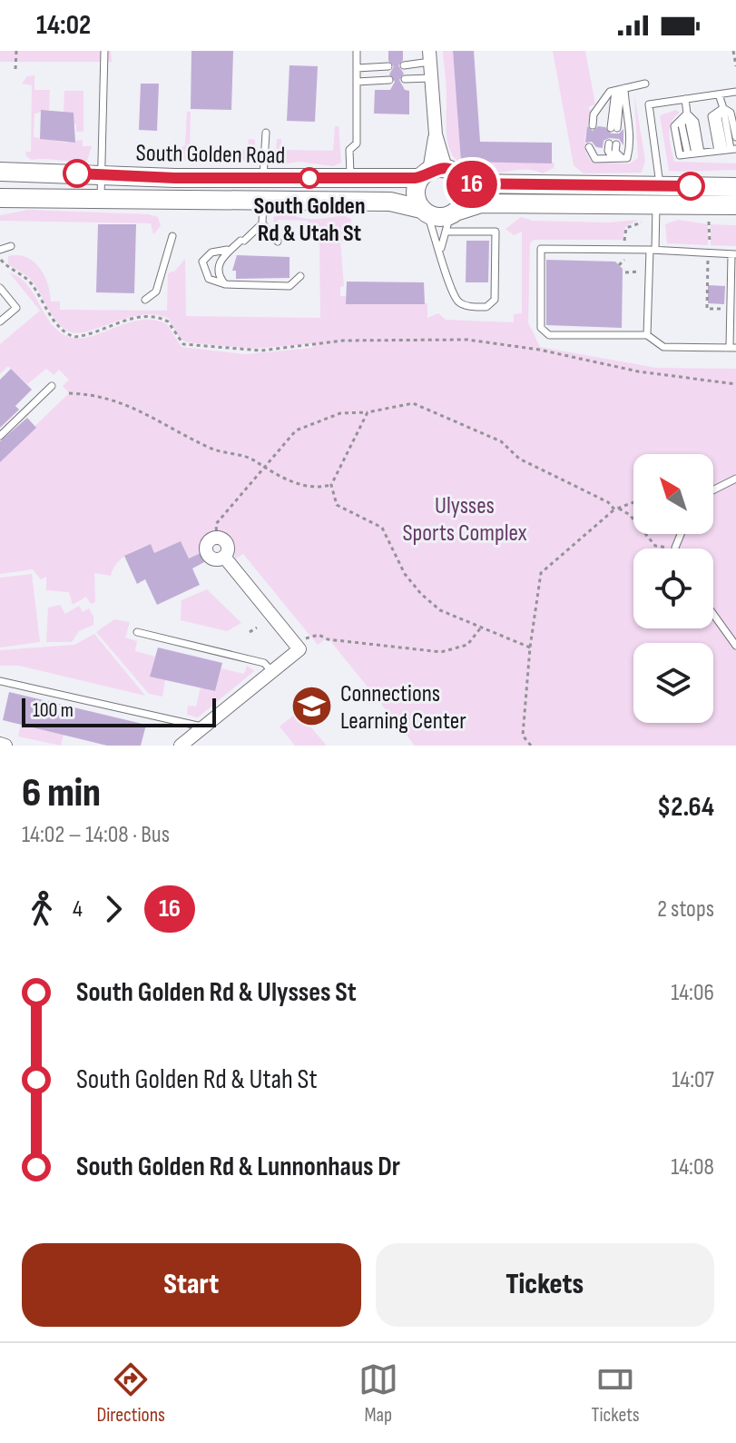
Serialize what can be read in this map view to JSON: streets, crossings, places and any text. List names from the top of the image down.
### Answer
{
  "streets": {
    "main road": ["South Golden Road"]
  },
  "parks": ["Ulysses Sports Complex"],
  "places": {
    "other": ["South Golden Rd & Utah St"],
    "school or university": ["Connections Learning Center"]
  },
  "lines": ["bus line 16"],
  "scale_bar": "100 m",
  "north": "top left",
  "page": {
    "status": "14:02",
    "on_map": "16",
    "scale": "100 m",
    "heading": ["6 min", "14:02 – 14:08 · Bus", "$2.64"],
    "legs": ["4", "16", "2 stops"],
    "list": [
      {
        "name": "South Golden Rd & Ulysses St",
        "value": "14:06"
      },
      {
        "name": "South Golden Rd & Utah St",
        "value": "14:07"
      },
      {
        "name": "South Golden Rd & Lunnonhaus Dr",
        "value": "14:08"
      }
    ],
    "buttons": ["Start", "Tickets"],
    "tabs": ["Directions", "Map", "Tickets"]
  }
}
